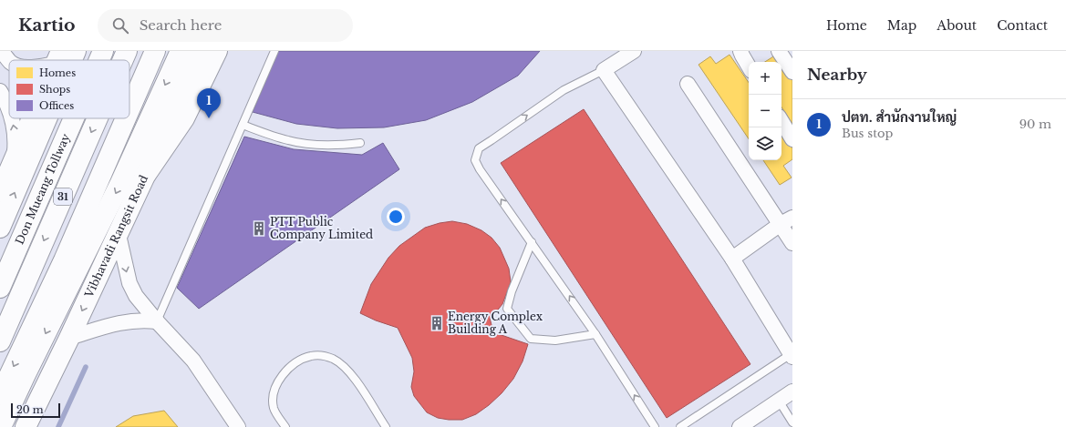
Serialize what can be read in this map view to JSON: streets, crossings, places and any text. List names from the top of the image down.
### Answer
{
  "streets": {
    "main road": ["Don Mueang Tollway", "31", "Vibhavadi Rangsit Road"]
  },
  "places": {
    "building": ["PTT Public Company Limited", "Energy Complex Building A"]
  },
  "legend": ["Homes", "Shops", "Offices"],
  "scale_bar": "20 m",
  "page": {
    "header": "Kartio",
    "search": "Search here",
    "nav": [
      "Home",
      "Map",
      "About",
      "Contact"
    ],
    "heading": "Nearby",
    "map_buttons": ["+", "−"],
    "pins": "1",
    "list": [
      {
        "mark": "1",
        "name": "ปตท. สำนักงานใหญ่",
        "note": "Bus stop",
        "value": "90 m"
      }
    ],
    "scale": "20 m"
  }
}
